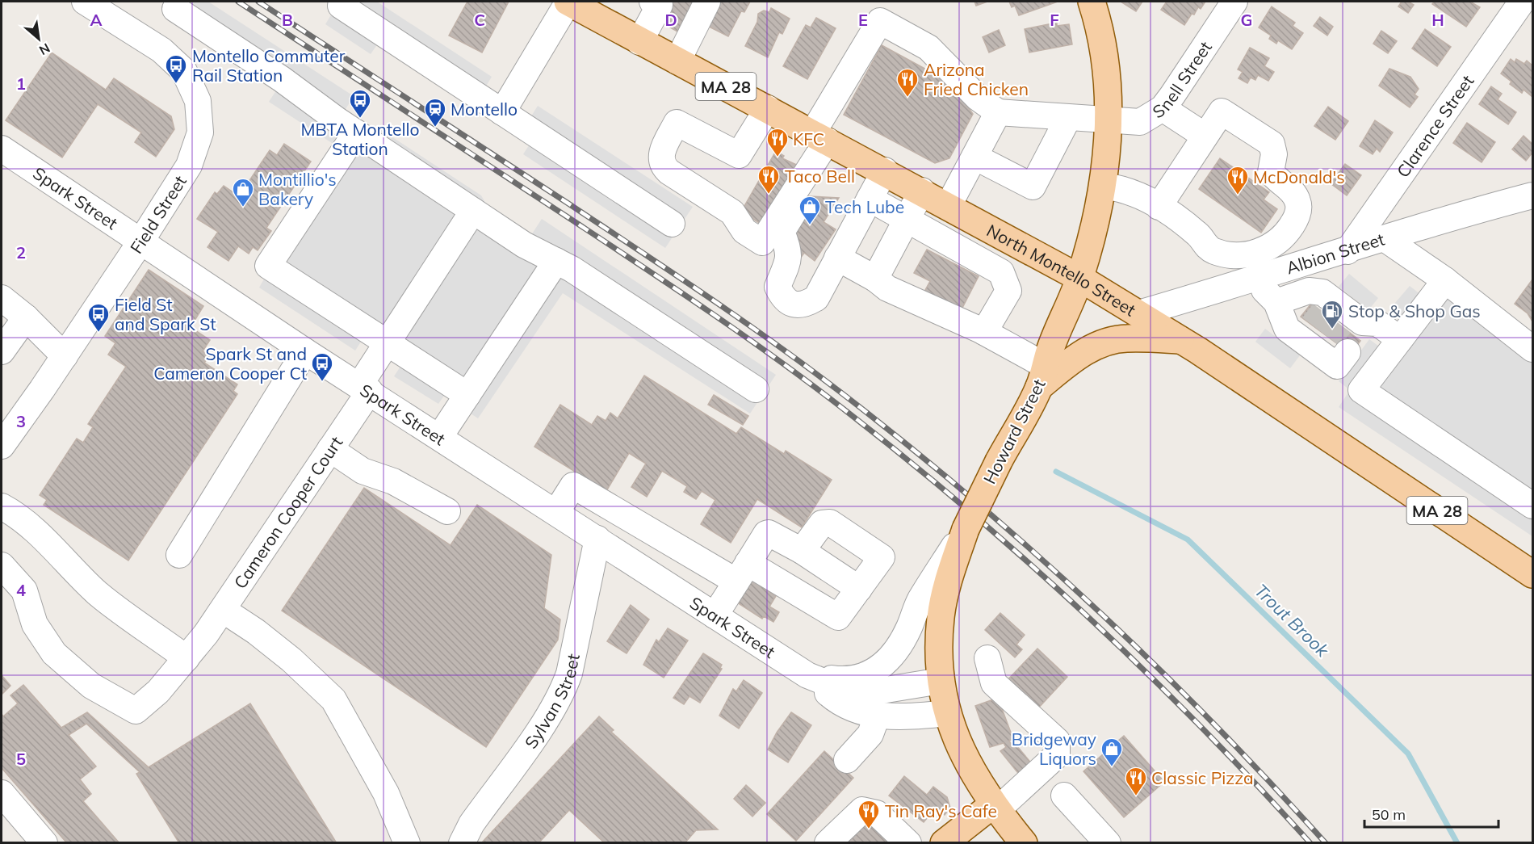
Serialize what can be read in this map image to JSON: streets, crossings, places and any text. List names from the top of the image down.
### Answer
{
  "streets": {
    "main road": ["MA 28", "North Montello Street", "Howard Street"],
    "street": [
      "Snell Street",
      "Clarence Street",
      "Spark Street",
      "Field Street",
      "Albion Street",
      "Cameron Cooper Court",
      "Sylvan Street"
    ]
  },
  "crossings": [
    ["Snell Street", "Howard Street"],
    ["Clarence Street", "Albion Street"],
    ["Spark Street", "Field Street"],
    ["Spark Street", "Howard Street"],
    ["Spark Street", "Cameron Cooper Court"],
    ["Spark Street", "Sylvan Street"],
    ["Albion Street", "North Montello Street"],
    ["North Montello Street", "Howard Street"]
  ],
  "water": ["Trout Brook"],
  "places": {
    "bus stop": [
      "Montello Commuter Rail Station",
      "MBTA Montello Station",
      "Field St and Spark St",
      "Spark St and Cameron Cooper Ct"
    ],
    "restaurant": [
      "Arizona Fried Chicken",
      "KFC",
      "Taco Bell",
      "McDonald's",
      "Classic Pizza",
      "Tin Ray's Cafe"
    ],
    "station": ["Montello"],
    "shop": ["Montillio's Bakery", "Tech Lube", "Bridgeway Liquors"],
    "fuel station": ["Stop & Shop Gas"]
  },
  "scale_bar": "50 m",
  "north": "bottom right",
  "grid": {
    "columns": [
      "A",
      "B",
      "C",
      "D",
      "E",
      "F",
      "G",
      "H"
    ],
    "rows": [
      "1",
      "2",
      "3",
      "4",
      "5"
    ]
  }
}
